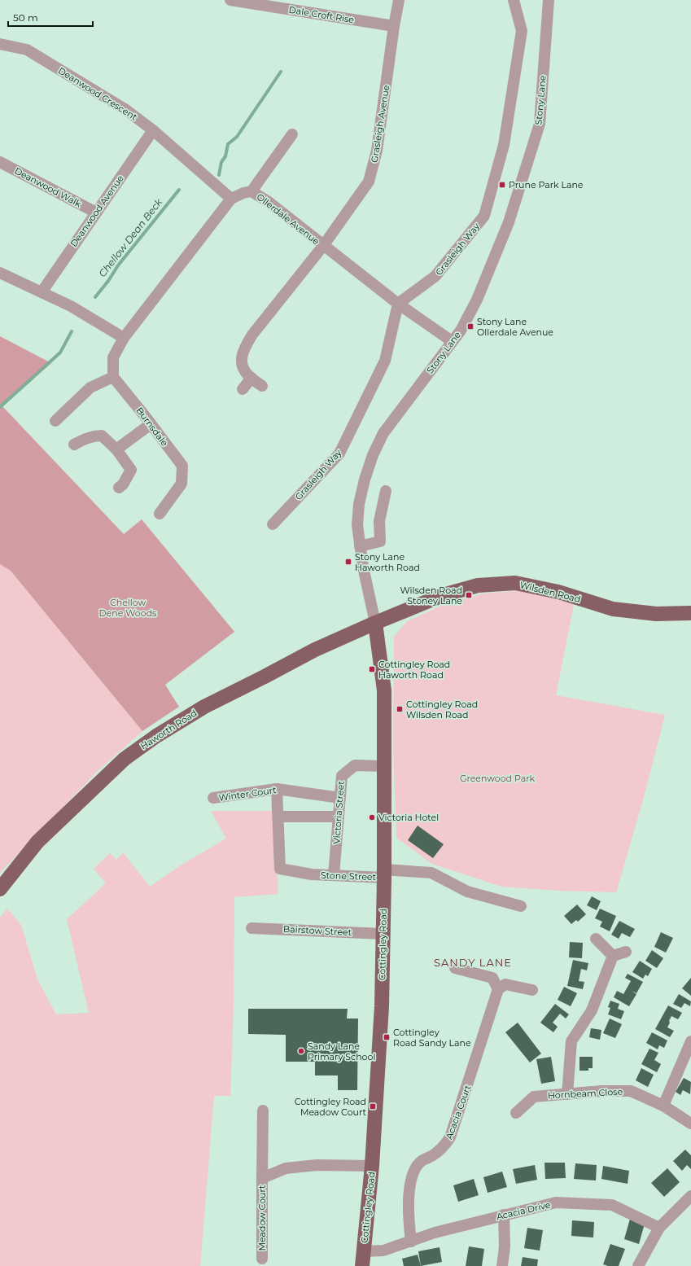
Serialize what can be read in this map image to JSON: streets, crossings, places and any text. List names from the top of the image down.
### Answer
{
  "streets": {
    "main road": ["Wilsden Road", "Haworth Road", "Cottingley Road"],
    "street": [
      "Dale Croft Rise",
      "Deanwood Crescent",
      "Stony Lane",
      "Grasleigh Avenue",
      "Deanwood Walk",
      "Deanwood Avenue",
      "Ollerdale Avenue",
      "Grasleigh Way",
      "Burnsdale",
      "Winter Court",
      "Victoria Street",
      "Stone Street",
      "Bairstow Street",
      "Hornbeam Close",
      "Acacia Court",
      "Acacia Drive",
      "Meadow Court"
    ]
  },
  "crossings": [
    ["Dale Croft Rise", "Grasleigh Avenue"],
    ["Deanwood Crescent", "Deanwood Avenue"],
    ["Deanwood Crescent", "Ollerdale Avenue"],
    ["Stony Lane", "Ollerdale Avenue"],
    ["Stony Lane", "Wilsden Road"],
    ["Stony Lane", "Haworth Road"],
    ["Stony Lane", "Cottingley Road"],
    ["Grasleigh Avenue", "Ollerdale Avenue"],
    ["Deanwood Walk", "Deanwood Avenue"],
    ["Ollerdale Avenue", "Grasleigh Way"],
    ["Wilsden Road", "Haworth Road"],
    ["Wilsden Road", "Cottingley Road"],
    ["Haworth Road", "Cottingley Road"],
    ["Winter Court", "Victoria Street"],
    ["Victoria Street", "Stone Street"],
    ["Victoria Street", "Cottingley Road"],
    ["Stone Street", "Cottingley Road"],
    ["Bairstow Street", "Cottingley Road"],
    ["Cottingley Road", "Acacia Drive"],
    ["Cottingley Road", "Meadow Court"],
    ["Acacia Court", "Acacia Drive"]
  ],
  "districts": ["SANDY LANE"],
  "water": ["Chellow Dean Beck"],
  "parks": ["Chellow Dene Woods", "Greenwood Park"],
  "places": {
    "transit": [
      "Prune Park Lane",
      "Stony Lane Ollerdale Avenue",
      "Stony Lane Haworth Road",
      "Wilsden Road Stoney Lane",
      "Cottingley Road Haworth Road",
      "Cottingley Road Wilsden Road",
      "Cottingley Road Sandy Lane",
      "Cottingley Road Meadow Court"
    ],
    "other": ["Victoria Hotel", "Sandy Lane Primary School"]
  },
  "scale_bar": "50 m"
}
